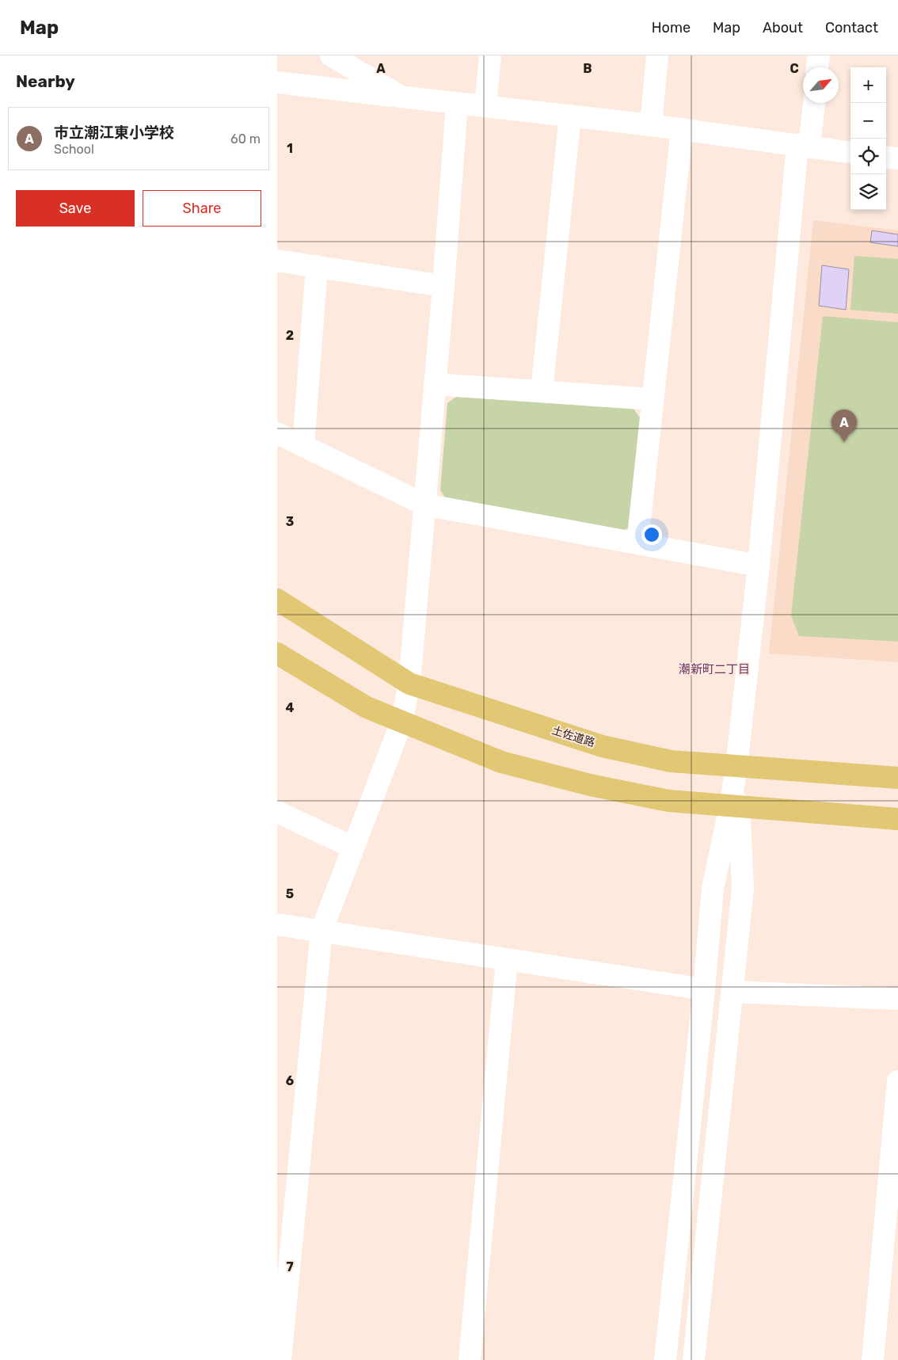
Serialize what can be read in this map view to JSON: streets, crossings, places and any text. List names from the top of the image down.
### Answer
{
  "streets": {
    "highway": ["土佐道路"]
  },
  "districts": ["潮新町二丁目"],
  "north": "top right",
  "page": {
    "header": "Map",
    "nav": [
      "Home",
      "Map",
      "About",
      "Contact"
    ],
    "heading": "Nearby",
    "map_buttons": ["+", "−"],
    "list": [
      {
        "mark": "A",
        "name": "市立潮江東小学校",
        "note": "School",
        "value": "60 m"
      }
    ],
    "buttons": ["Save", "Share"],
    "pins": "A"
  },
  "grid": {
    "columns": ["A", "B", "C"],
    "rows": [
      "1",
      "2",
      "3",
      "4",
      "5",
      "6",
      "7"
    ]
  }
}
